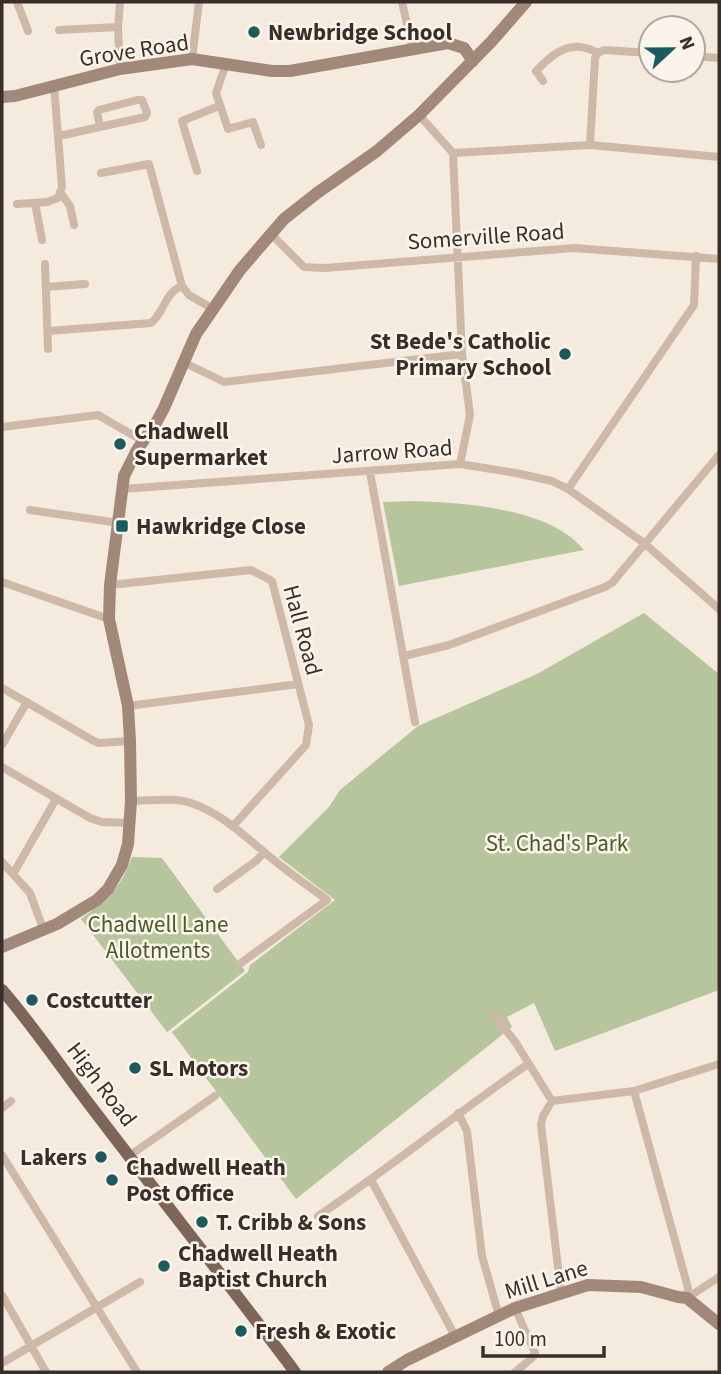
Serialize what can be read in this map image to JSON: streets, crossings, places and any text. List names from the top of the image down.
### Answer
{
  "streets": {
    "main road": ["High Road"],
    "street": [
      "Grove Road",
      "Somerville Road",
      "Jarrow Road",
      "Hall Road",
      "Mill Lane"
    ]
  },
  "parks": ["St. Chad's Park", "Chadwell Lane Allotments"],
  "places": {
    "other": [
      "Newbridge School",
      "St Bede's Catholic Primary School",
      "Chadwell Supermarket",
      "Costcutter",
      "SL Motors",
      "Lakers",
      "Chadwell Heath Post Office",
      "T. Cribb & Sons",
      "Chadwell Heath Baptist Church",
      "Fresh & Exotic"
    ],
    "transit": ["Hawkridge Close"]
  },
  "scale_bar": "100 m",
  "north": "right"
}
